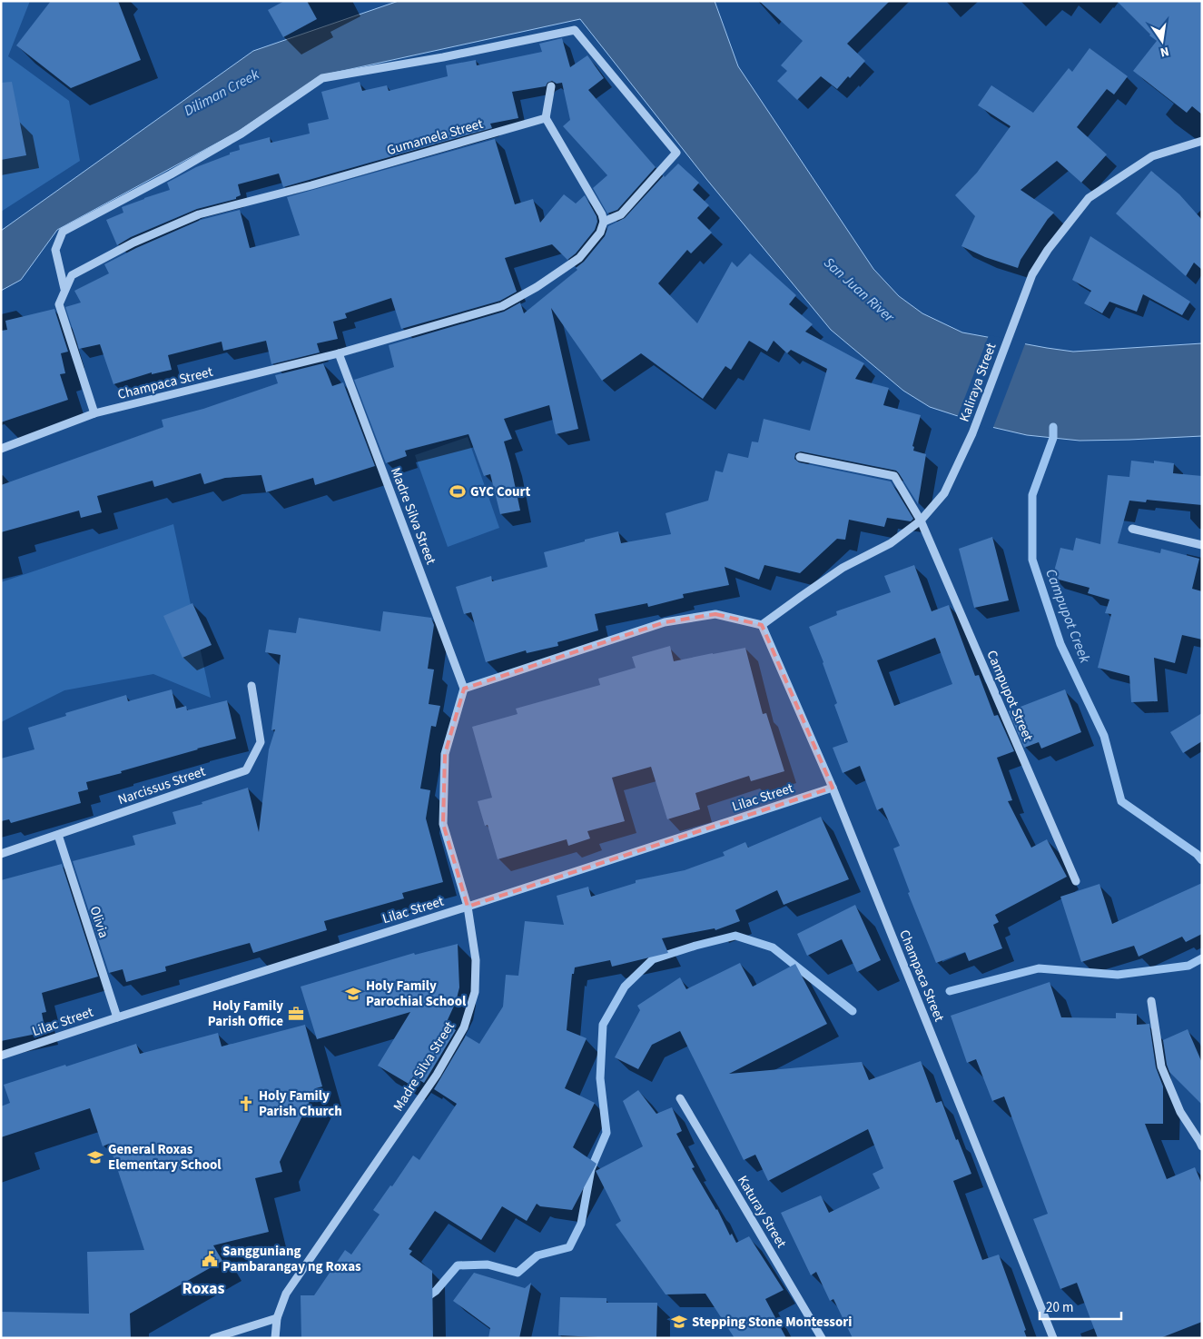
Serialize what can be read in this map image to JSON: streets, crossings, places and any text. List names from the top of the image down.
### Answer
{
  "streets": {
    "street": [
      "Gumamela Street",
      "Kaliraya Street",
      "Champaca Street",
      "Madre Silva Street",
      "Campupot Street",
      "Narcissus Street",
      "Lilac Street",
      "Olivia",
      "Katuray Street"
    ]
  },
  "crossings": [
    ["Kaliraya Street", "Champaca Street"],
    ["Kaliraya Street", "Campupot Street"],
    ["Champaca Street", "Madre Silva Street"],
    ["Champaca Street", "Lilac Street"],
    ["Madre Silva Street", "Lilac Street"],
    ["Narcissus Street", "Olivia"],
    ["Lilac Street", "Olivia"]
  ],
  "districts": ["Roxas"],
  "water": ["Diliman Creek", "San Juan River", "Campupot Creek"],
  "places": {
    "sports": ["GYC Court"],
    "school or university": ["Holy Family Parochial School", "General Roxas Elementary School", "Stepping Stone Montessori"],
    "office": ["Holy Family Parish Office"],
    "church": ["Holy Family Parish Church"],
    "public building": ["Sangguniang Pambarangay ng Roxas"]
  },
  "scale_bar": "20 m",
  "north": "bottom"
}
